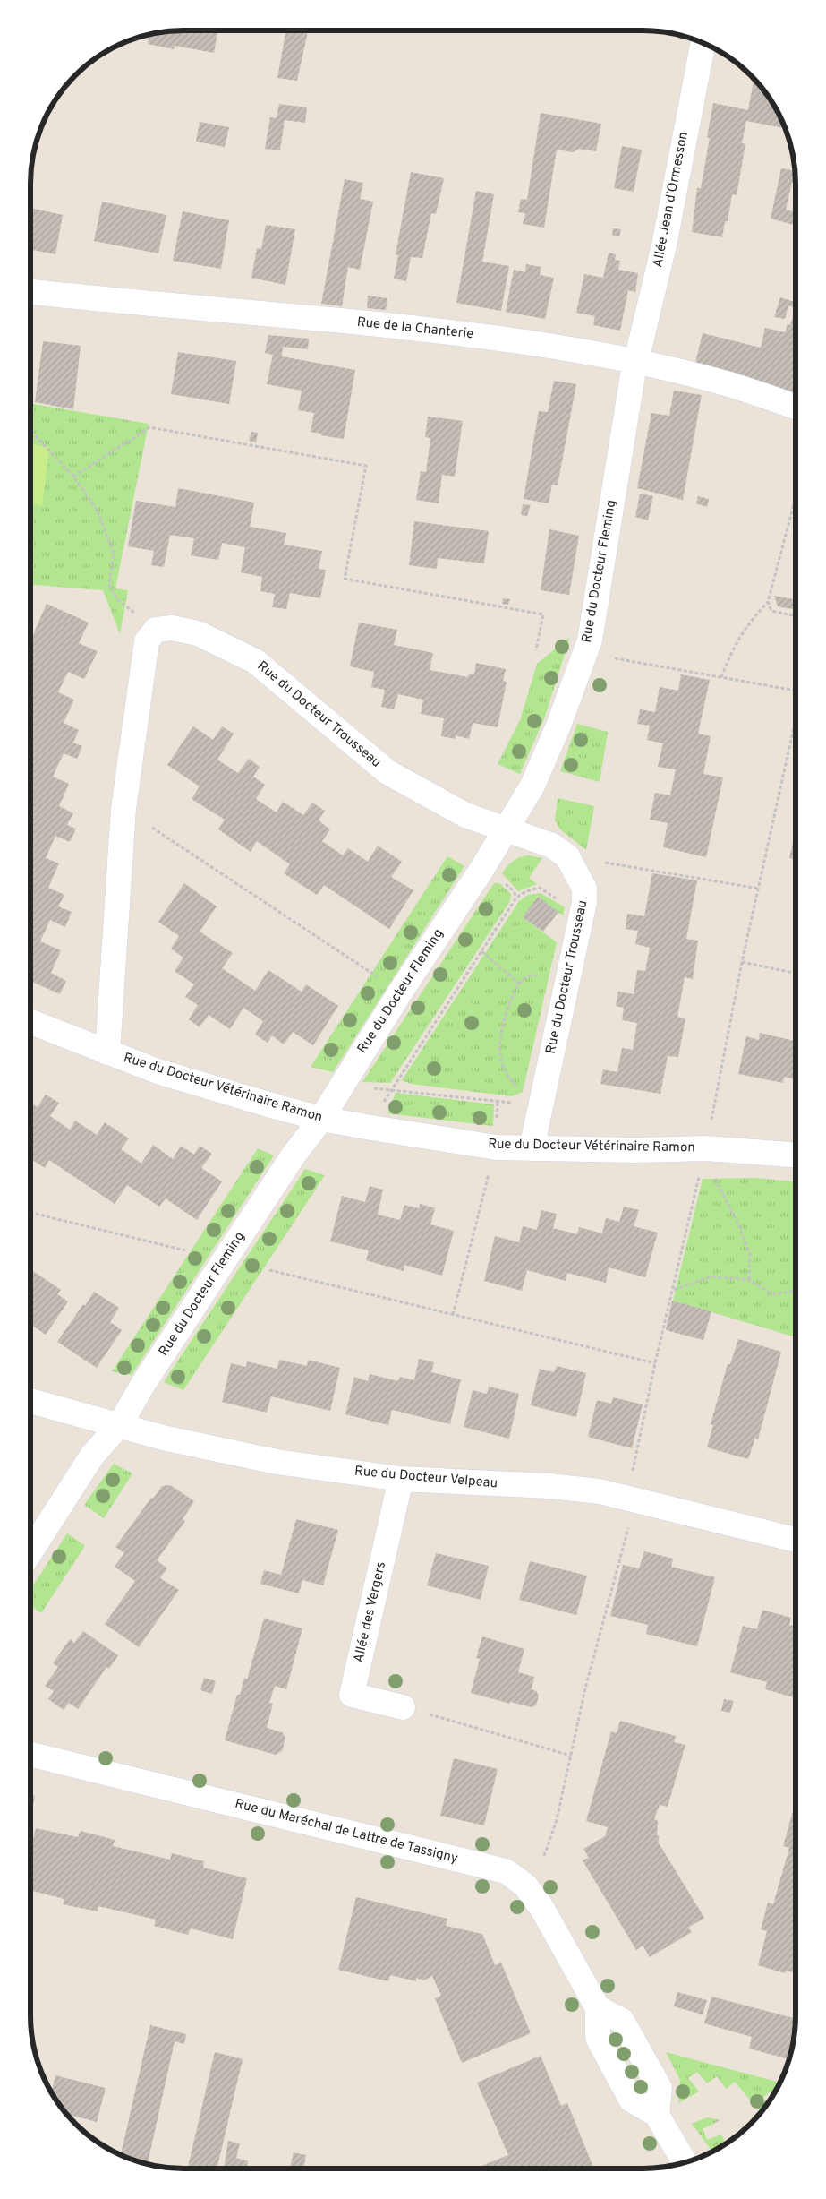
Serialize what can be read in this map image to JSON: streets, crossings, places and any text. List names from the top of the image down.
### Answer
{
  "streets": {
    "street": [
      "Allée Jean d'Ormesson",
      "Rue de la Chanterie",
      "Rue du Docteur Fleming",
      "Rue du Docteur Trousseau",
      "Rue du Docteur Vétérinaire Ramon",
      "Rue du Docteur Velpeau",
      "Allée des Vergers",
      "Rue du Maréchal de Lattre de Tassigny"
    ]
  },
  "crossings": [
    ["Allée Jean d'Ormesson", "Rue de la Chanterie"],
    ["Allée Jean d'Ormesson", "Rue du Docteur Fleming"],
    ["Rue de la Chanterie", "Rue du Docteur Fleming"],
    ["Rue du Docteur Fleming", "Rue du Docteur Trousseau"],
    ["Rue du Docteur Fleming", "Rue du Docteur Vétérinaire Ramon"],
    ["Rue du Docteur Fleming", "Rue du Docteur Velpeau"],
    ["Rue du Docteur Trousseau", "Rue du Docteur Vétérinaire Ramon"],
    ["Rue du Docteur Velpeau", "Allée des Vergers"]
  ]
}
